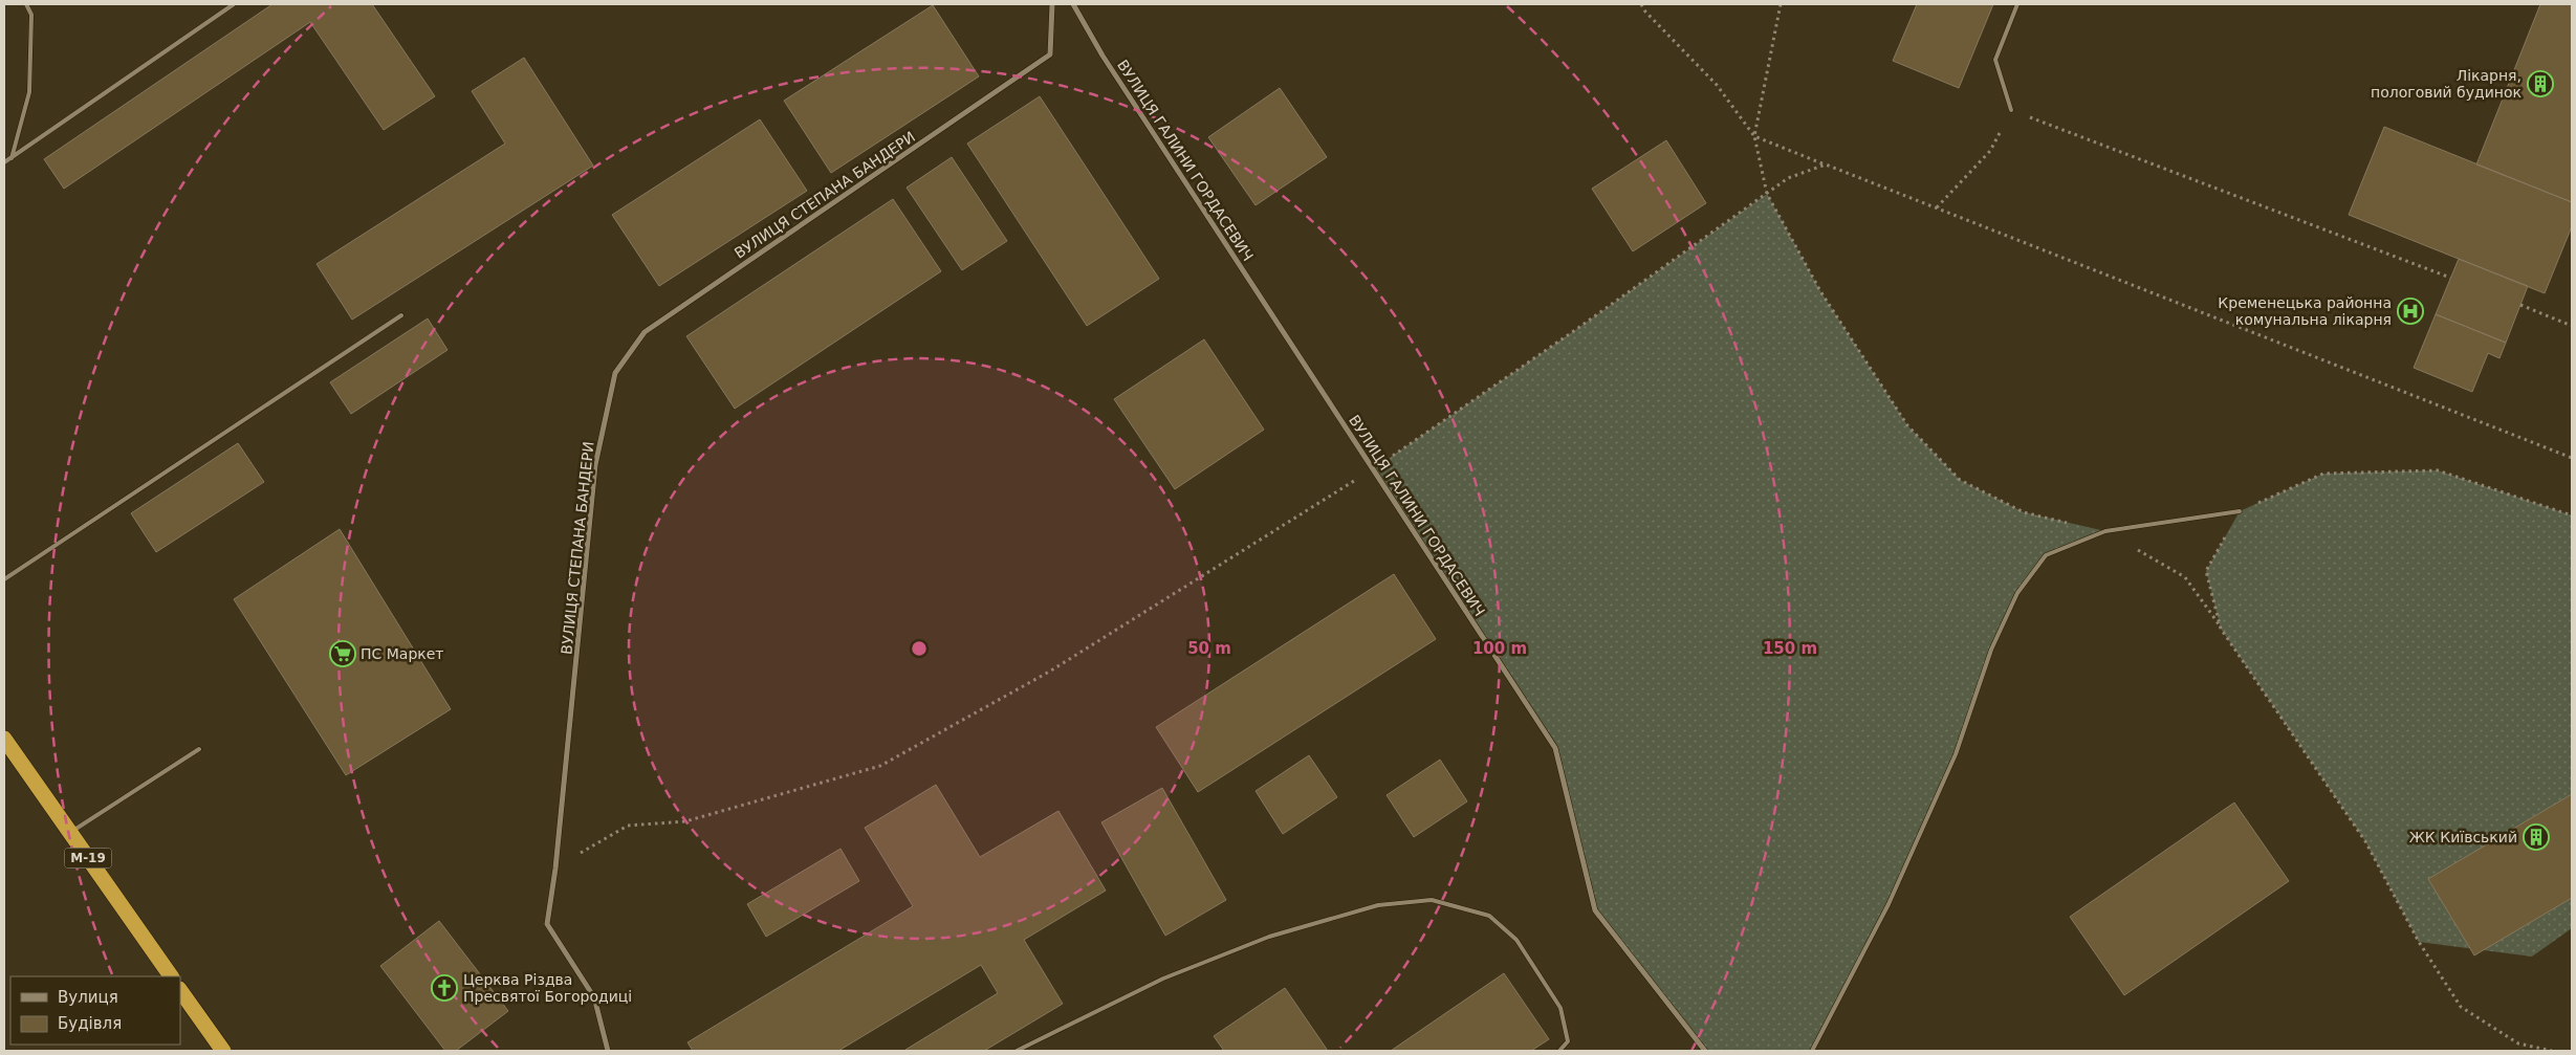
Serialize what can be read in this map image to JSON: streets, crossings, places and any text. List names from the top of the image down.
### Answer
{
  "streets": {
    "highway": ["М-19"],
    "street": ["ВУЛИЦЯ ГАЛИНИ ГОРДАСЕВИЧ", "ВУЛИЦЯ СТЕПАНА БАНДЕРИ"]
  },
  "places": {
    "building": ["Лікарня, пологовий будинок", "ЖК Київський"],
    "hospital": ["Кременецька районна комунальна лікарня"],
    "supermarket": ["ПС Маркет"],
    "church": ["Церква Різдва Пресвятої Богородиці"]
  },
  "legend": ["Вулиця", "Будівля"],
  "rings": ["50 m", "100 m", "150 m"]
}
